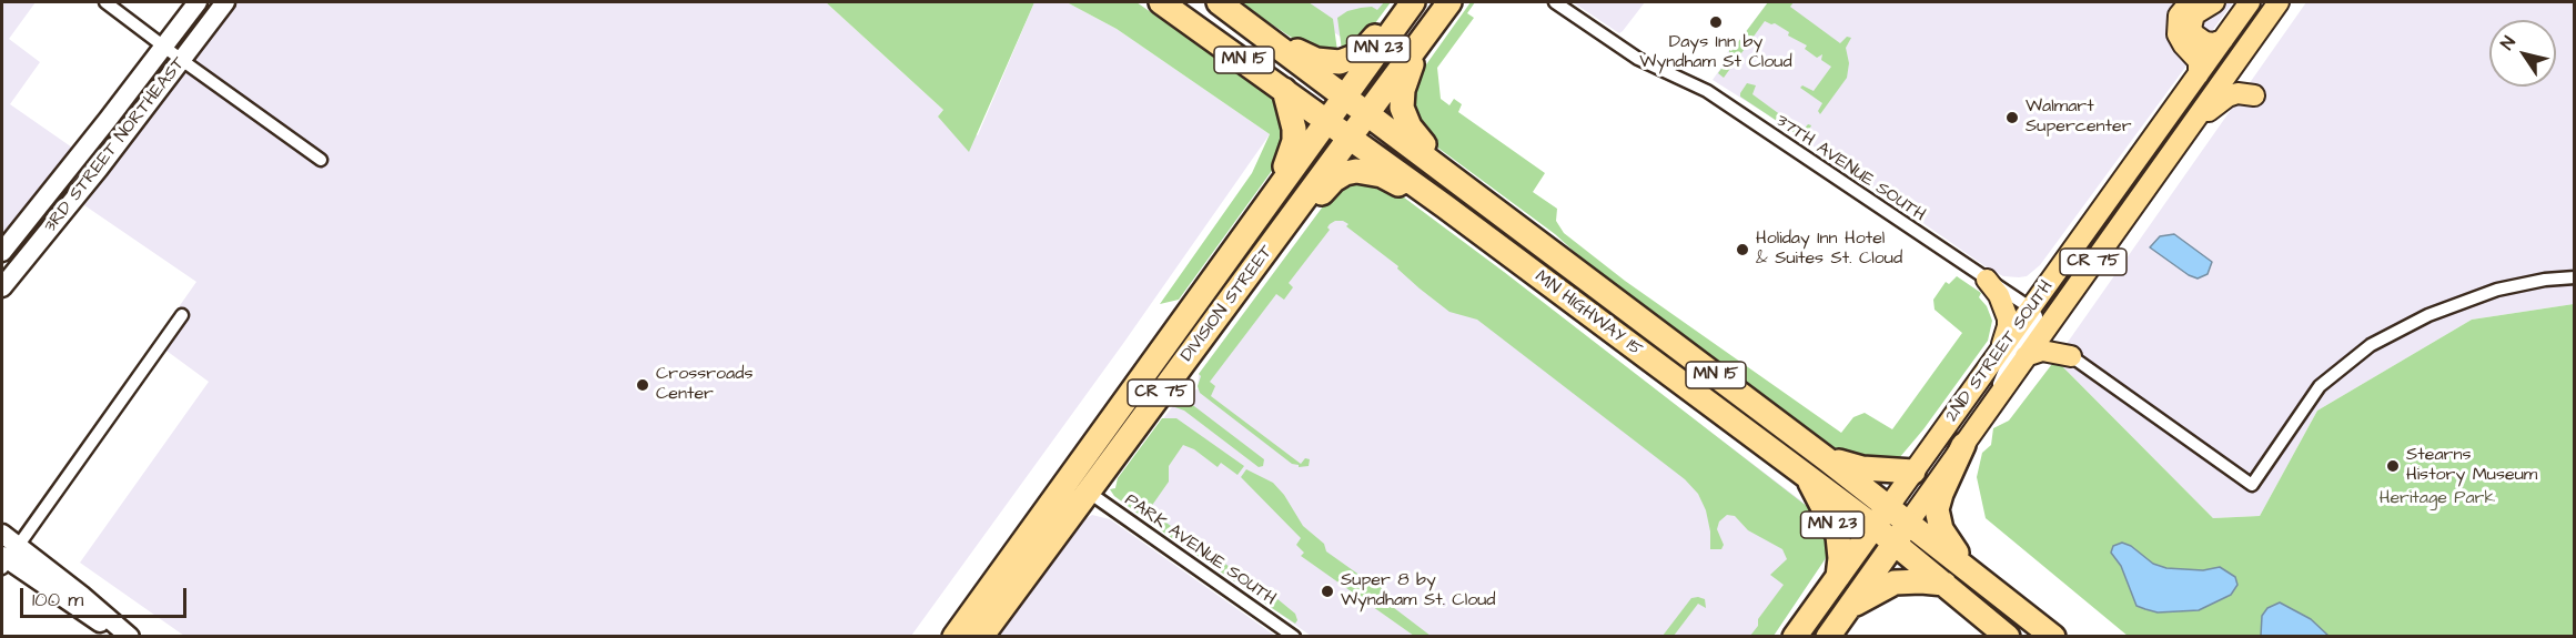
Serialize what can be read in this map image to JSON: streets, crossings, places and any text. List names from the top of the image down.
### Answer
{
  "streets": {
    "highway": [
      "MN 23",
      "MN 15",
      "CR 75",
      "DIVISION STREET",
      "MN HIGHWAY 15",
      "2ND STREET SOUTH"
    ],
    "main road": ["3RD STREET NORTHEAST"],
    "street": ["37TH AVENUE SOUTH", "PARK AVENUE SOUTH"]
  },
  "crossings": [
    ["MN 23", "MN HIGHWAY 15"],
    ["MN 23", "2ND STREET SOUTH"],
    ["37TH AVENUE SOUTH", "2ND STREET SOUTH"],
    ["DIVISION STREET", "MN HIGHWAY 15"],
    ["DIVISION STREET", "PARK AVENUE SOUTH"],
    ["MN HIGHWAY 15", "2ND STREET SOUTH"]
  ],
  "parks": ["Heritage Park"],
  "places": [
    "Days Inn by Wyndham St Cloud",
    "Walmart Supercenter",
    "Holiday Inn Hotel & Suites St. Cloud",
    "Crossroads Center",
    "Stearns History Museum",
    "Super 8 by Wyndham St. Cloud"
  ],
  "scale_bar": "100 m",
  "north": "top left"
}
